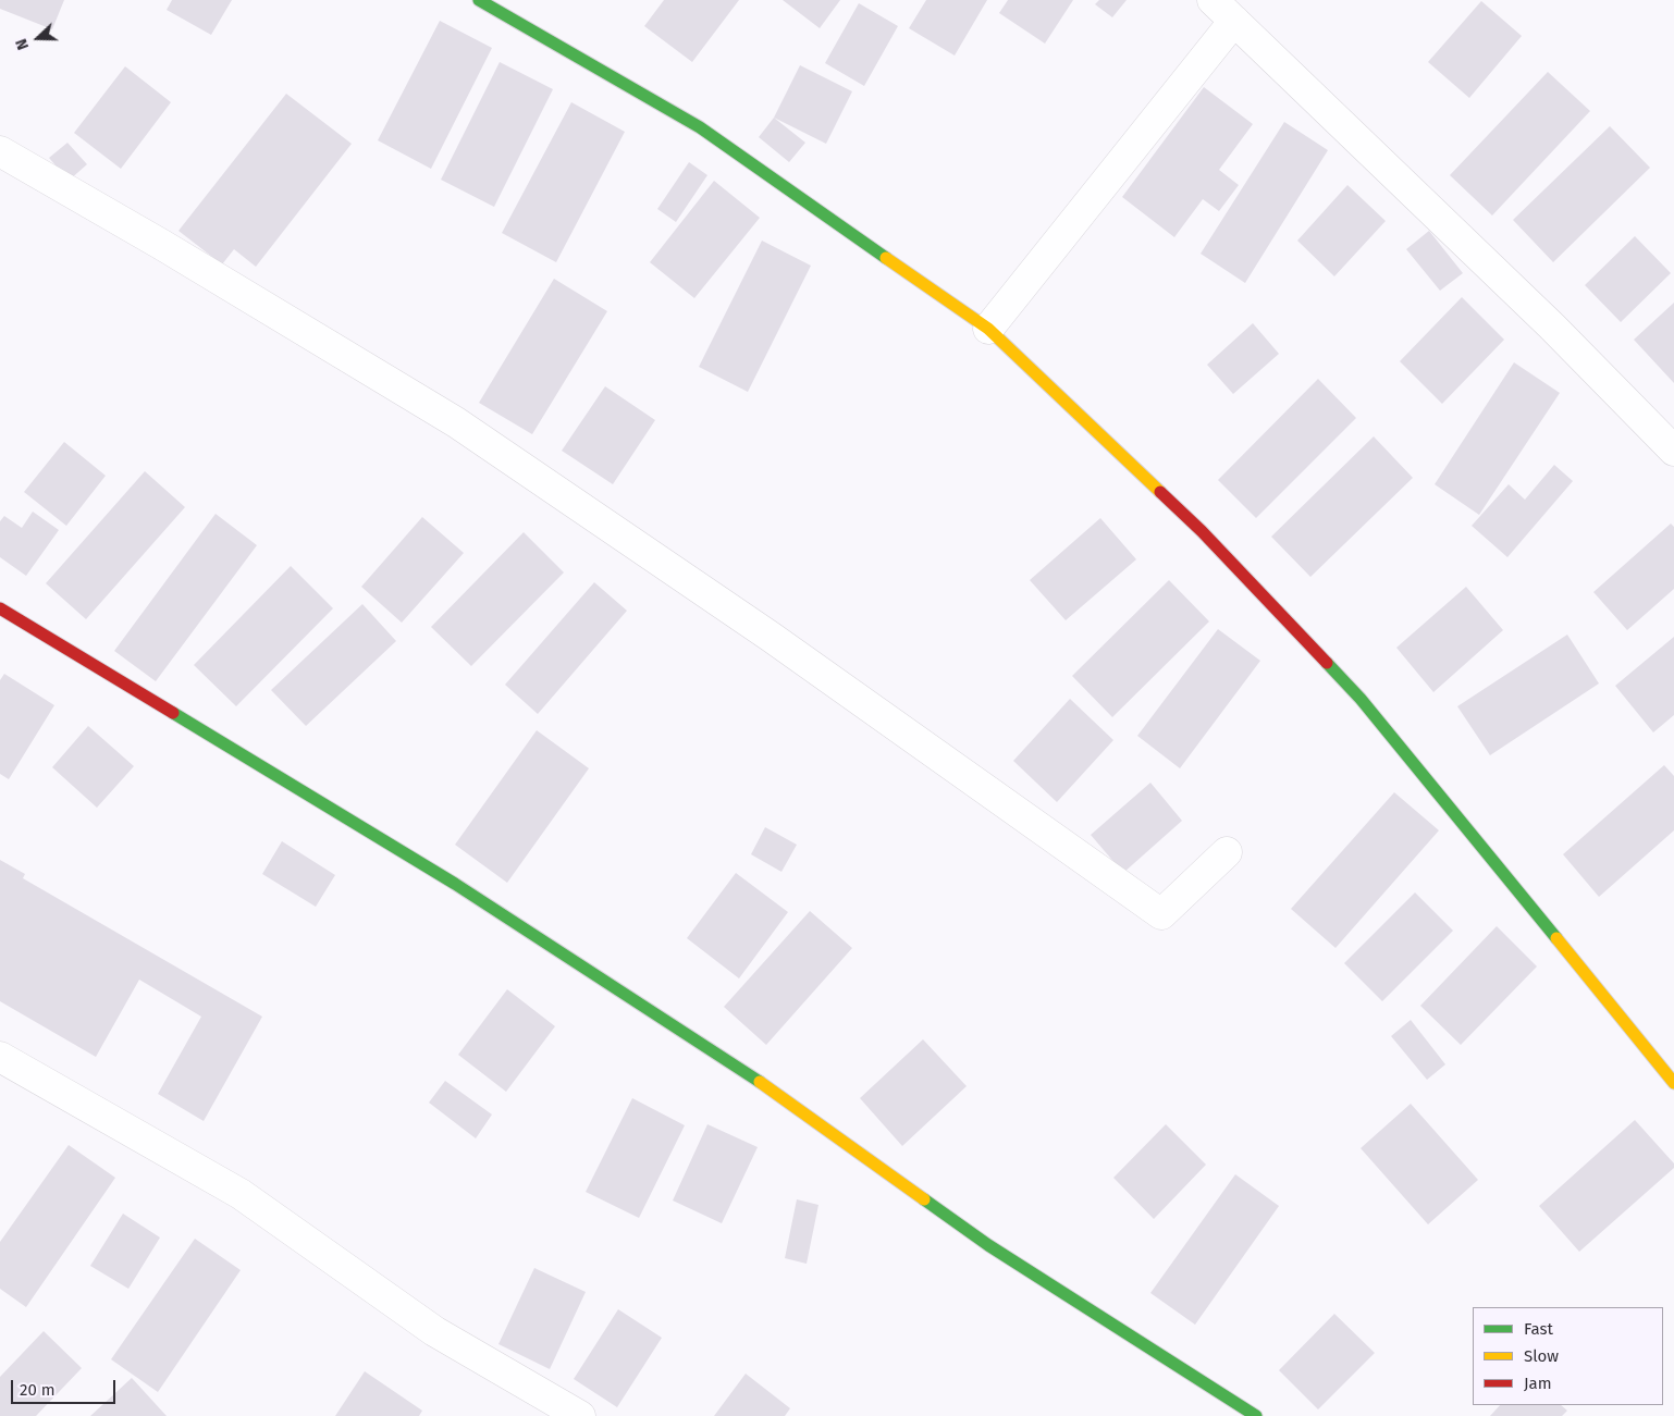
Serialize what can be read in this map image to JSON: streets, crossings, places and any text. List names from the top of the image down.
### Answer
{
  "legend": ["Fast", "Slow", "Jam"],
  "scale_bar": "20 m",
  "north": "left"
}
